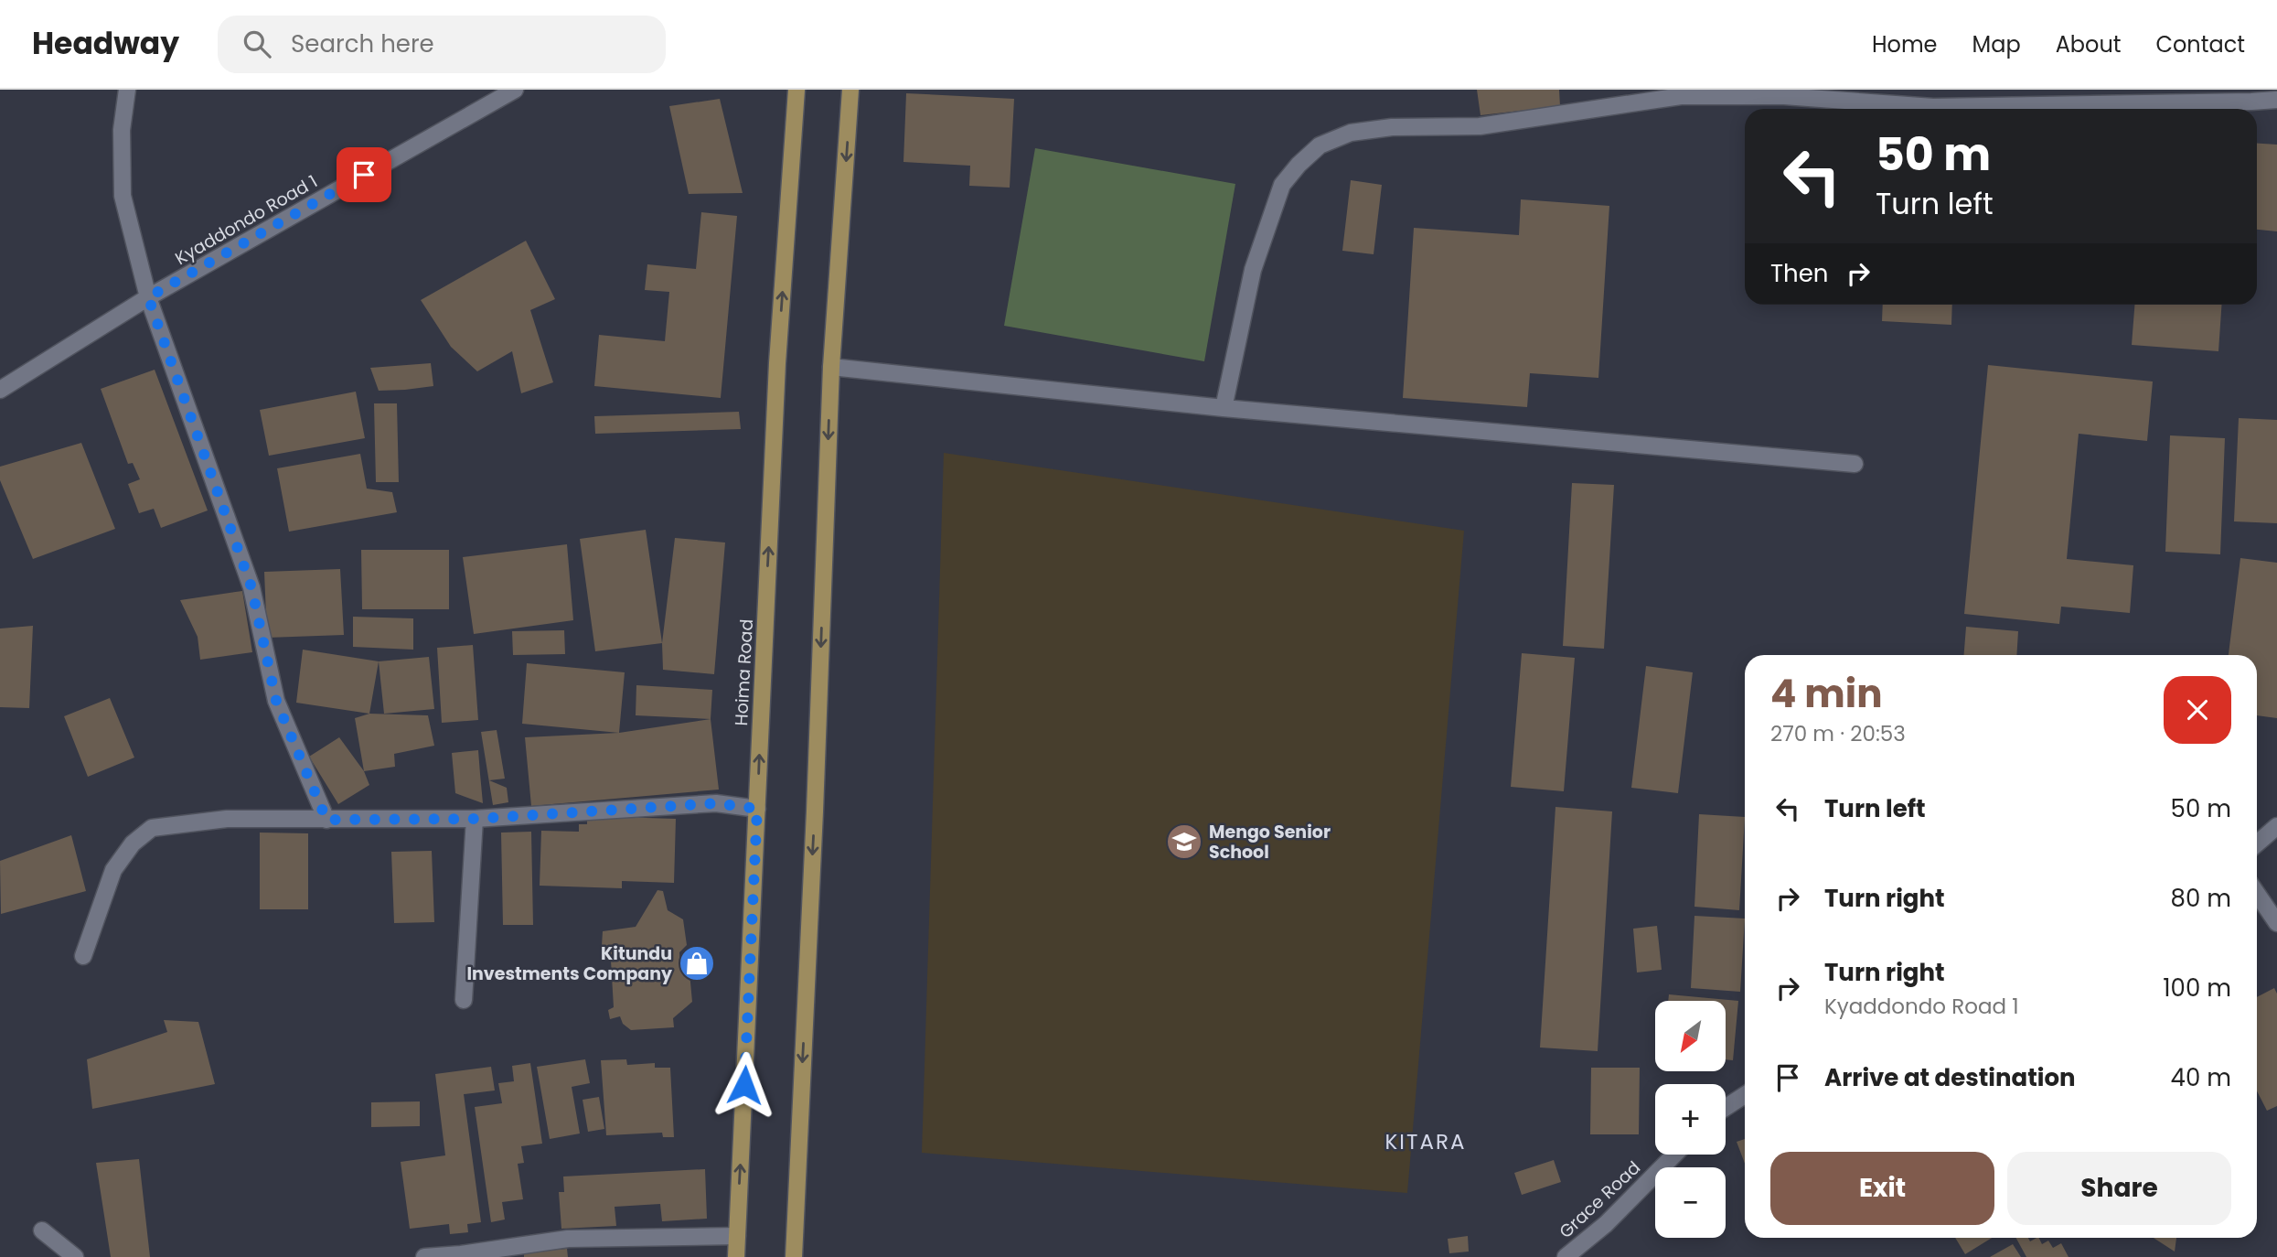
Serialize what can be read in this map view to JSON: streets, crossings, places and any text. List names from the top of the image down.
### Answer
{
  "streets": {
    "main road": ["Hoima Road"],
    "street": ["Kyaddondo Road 1", "Grace Road"]
  },
  "districts": ["KITARA"],
  "places": {
    "school or university": ["Mengo Senior School"],
    "shop": ["Kitundu Investments Company"]
  },
  "north": "bottom left",
  "page": {
    "header": "Headway",
    "search": "Search here",
    "nav": [
      "Home",
      "Map",
      "About",
      "Contact"
    ],
    "turn": ["50 m", "Turn left"],
    "then": "Then",
    "heading": ["4 min", "270 m · 20:53"],
    "list": [
      {
        "name": "Turn left",
        "value": "50 m"
      },
      {
        "name": "Turn right",
        "value": "80 m"
      },
      {
        "name": "Turn right",
        "note": "Kyaddondo Road 1",
        "value": "100 m"
      },
      {
        "name": "Arrive at destination",
        "value": "40 m"
      }
    ],
    "map_buttons": ["+", "−"],
    "buttons": ["Exit", "Share"]
  }
}
